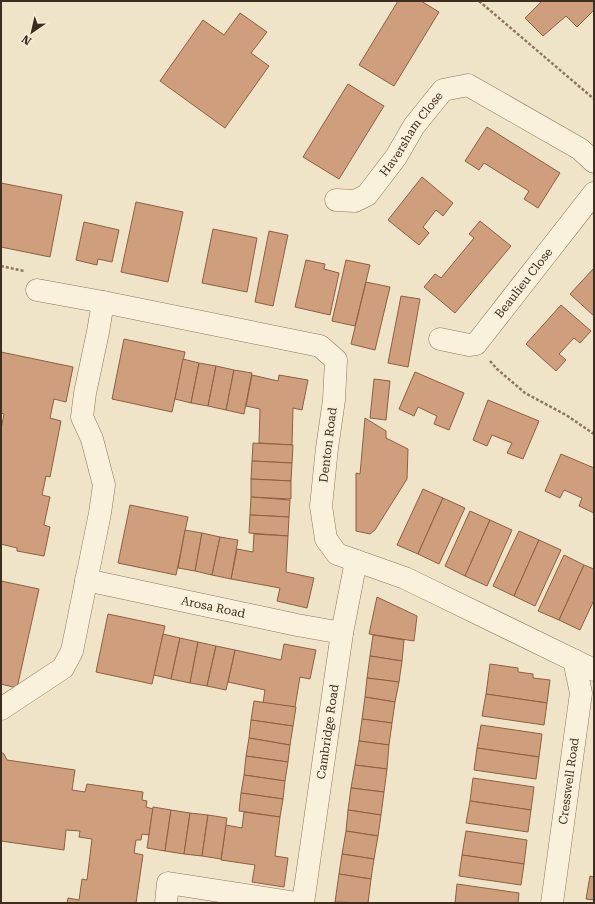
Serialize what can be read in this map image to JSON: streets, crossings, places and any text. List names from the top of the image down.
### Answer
{
  "streets": {
    "street": [
      "Haversham Close",
      "Beaulieu Close",
      "Denton Road",
      "Arosa Road",
      "Cambridge Road",
      "Cresswell Road"
    ]
  },
  "crossings": [
    ["Denton Road", "Cambridge Road"],
    ["Denton Road", "Cresswell Road"],
    ["Arosa Road", "Cambridge Road"]
  ],
  "north": "bottom left"
}
